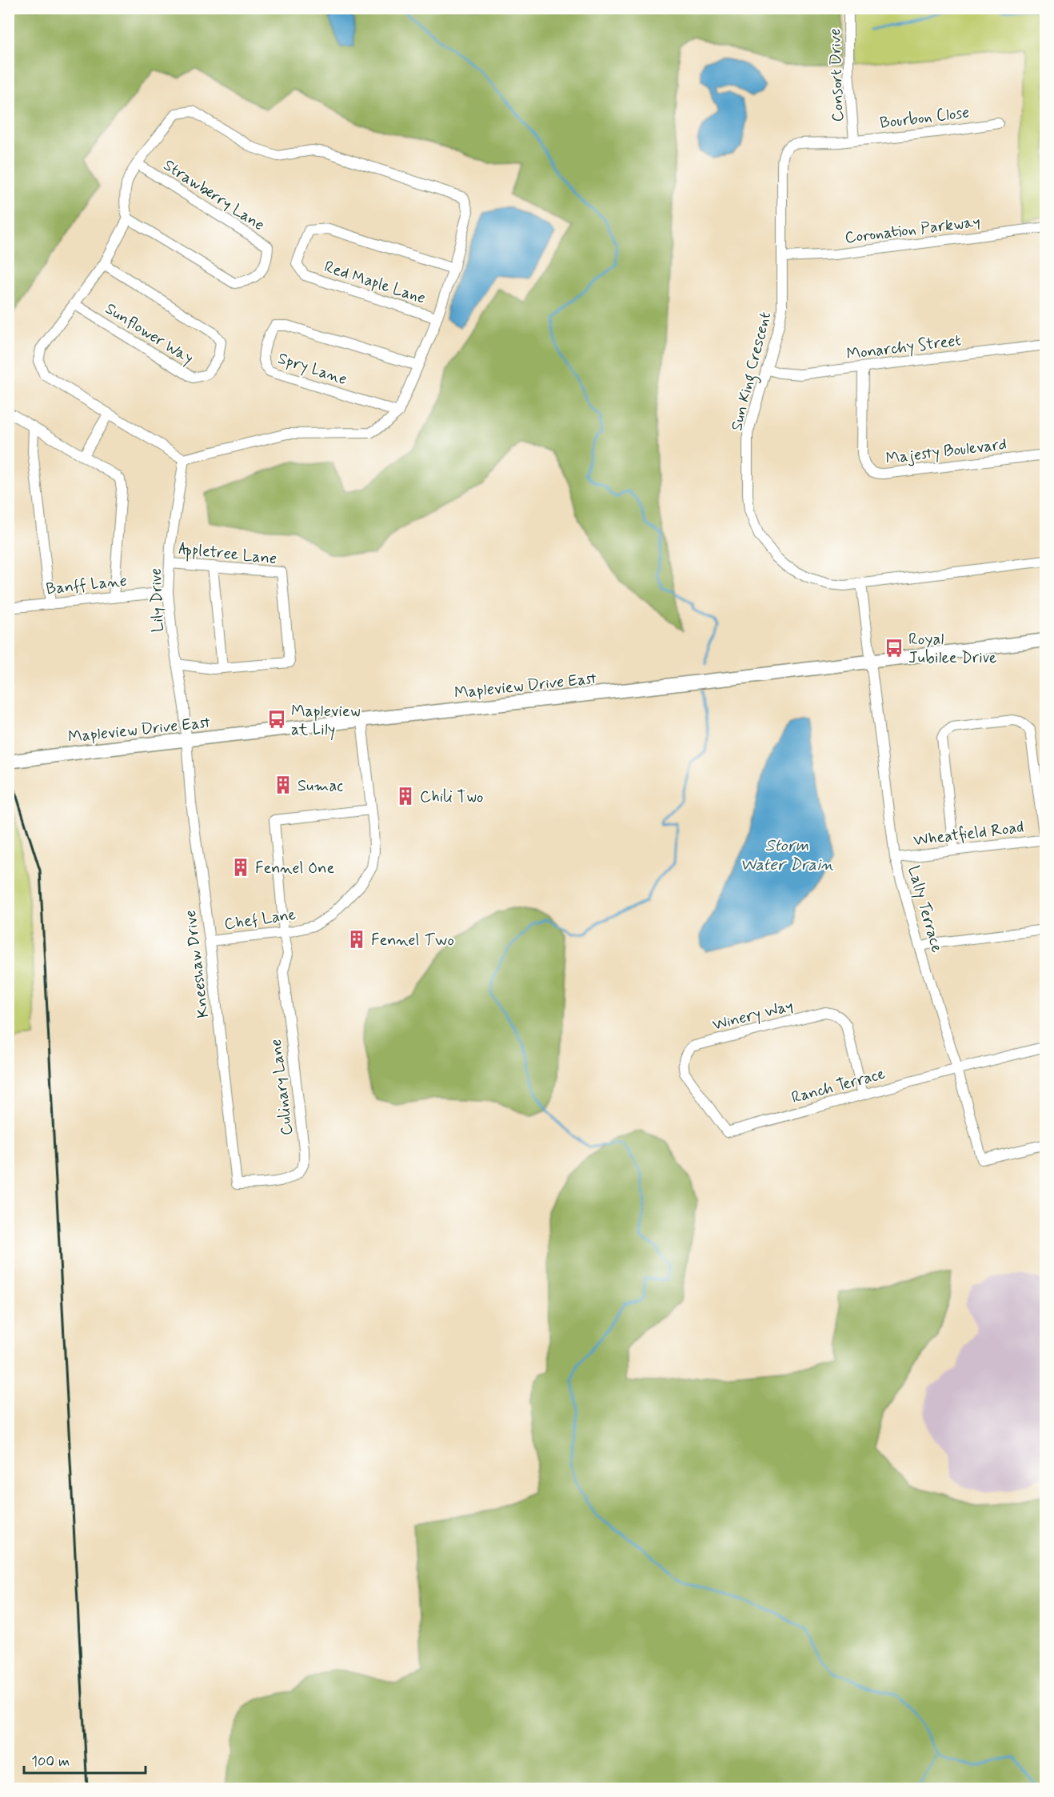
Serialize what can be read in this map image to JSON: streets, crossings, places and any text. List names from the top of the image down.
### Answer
{
  "streets": {
    "main road": ["Mapleview Drive East"],
    "street": [
      "Consort Drive",
      "Bourbon Close",
      "Strawberry Lane",
      "Coronation Parkway",
      "Red Maple Lane",
      "Sunflower Way",
      "Monarchy Street",
      "Spry Lane",
      "Sun King Crescent",
      "Majesty Boulevard",
      "Appletree Lane",
      "Banff Lane",
      "Lily Drive",
      "Wheatfield Road",
      "Lally Terrace",
      "Chef Lane",
      "Kneeshaw Drive",
      "Winery Way",
      "Ranch Terrace",
      "Culinary Lane"
    ]
  },
  "crossings": [
    ["Consort Drive", "Bourbon Close"],
    ["Consort Drive", "Sun King Crescent"],
    ["Bourbon Close", "Sun King Crescent"],
    ["Coronation Parkway", "Sun King Crescent"],
    ["Monarchy Street", "Sun King Crescent"],
    ["Monarchy Street", "Majesty Boulevard"],
    ["Appletree Lane", "Lily Drive"],
    ["Banff Lane", "Lily Drive"],
    ["Lily Drive", "Mapleview Drive East"],
    ["Lily Drive", "Kneeshaw Drive"],
    ["Mapleview Drive East", "Lally Terrace"],
    ["Mapleview Drive East", "Chef Lane"],
    ["Mapleview Drive East", "Kneeshaw Drive"],
    ["Wheatfield Road", "Lally Terrace"],
    ["Lally Terrace", "Ranch Terrace"],
    ["Chef Lane", "Kneeshaw Drive"],
    ["Chef Lane", "Culinary Lane"],
    ["Kneeshaw Drive", "Culinary Lane"],
    ["Winery Way", "Ranch Terrace"]
  ],
  "water": ["Storm Water Drain"],
  "places": {
    "bus stop": ["Royal Jubilee Drive", "Mapleview at Lily"],
    "building": [
      "Sumac",
      "Chili Two",
      "Fennel One",
      "Fennel Two"
    ]
  },
  "scale_bar": "100 m"
}
